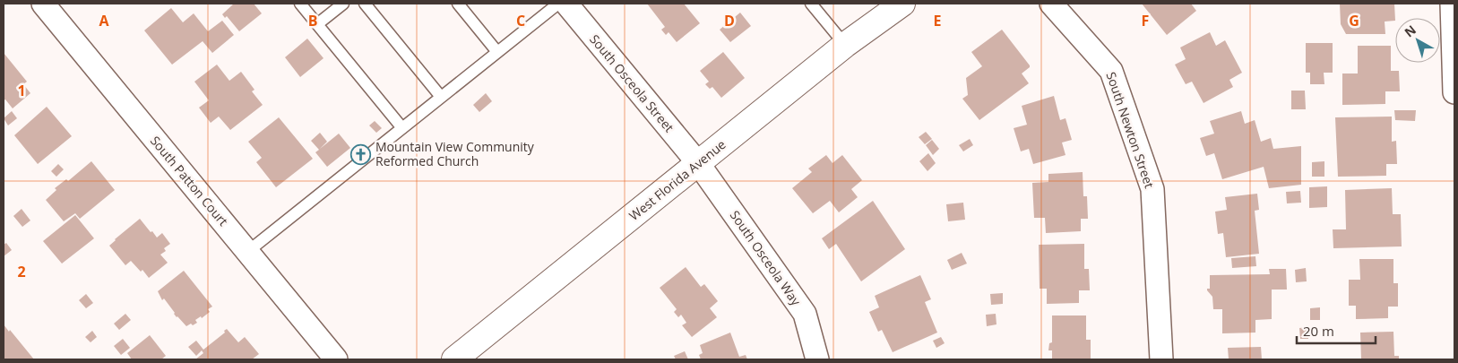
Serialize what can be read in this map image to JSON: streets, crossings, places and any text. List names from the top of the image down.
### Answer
{
  "streets": {
    "street": [
      "South Osceola Street",
      "South Newton Street",
      "West Florida Avenue",
      "South Patton Court",
      "South Osceola Way"
    ]
  },
  "crossings": [
    ["South Osceola Street", "West Florida Avenue"],
    ["South Osceola Street", "South Osceola Way"],
    ["West Florida Avenue", "South Osceola Way"]
  ],
  "places": {
    "church": ["Mountain View Community Reformed Church"]
  },
  "scale_bar": "20 m",
  "north": "top left",
  "grid": {
    "columns": [
      "A",
      "B",
      "C",
      "D",
      "E",
      "F",
      "G"
    ],
    "rows": ["1", "2"]
  }
}
